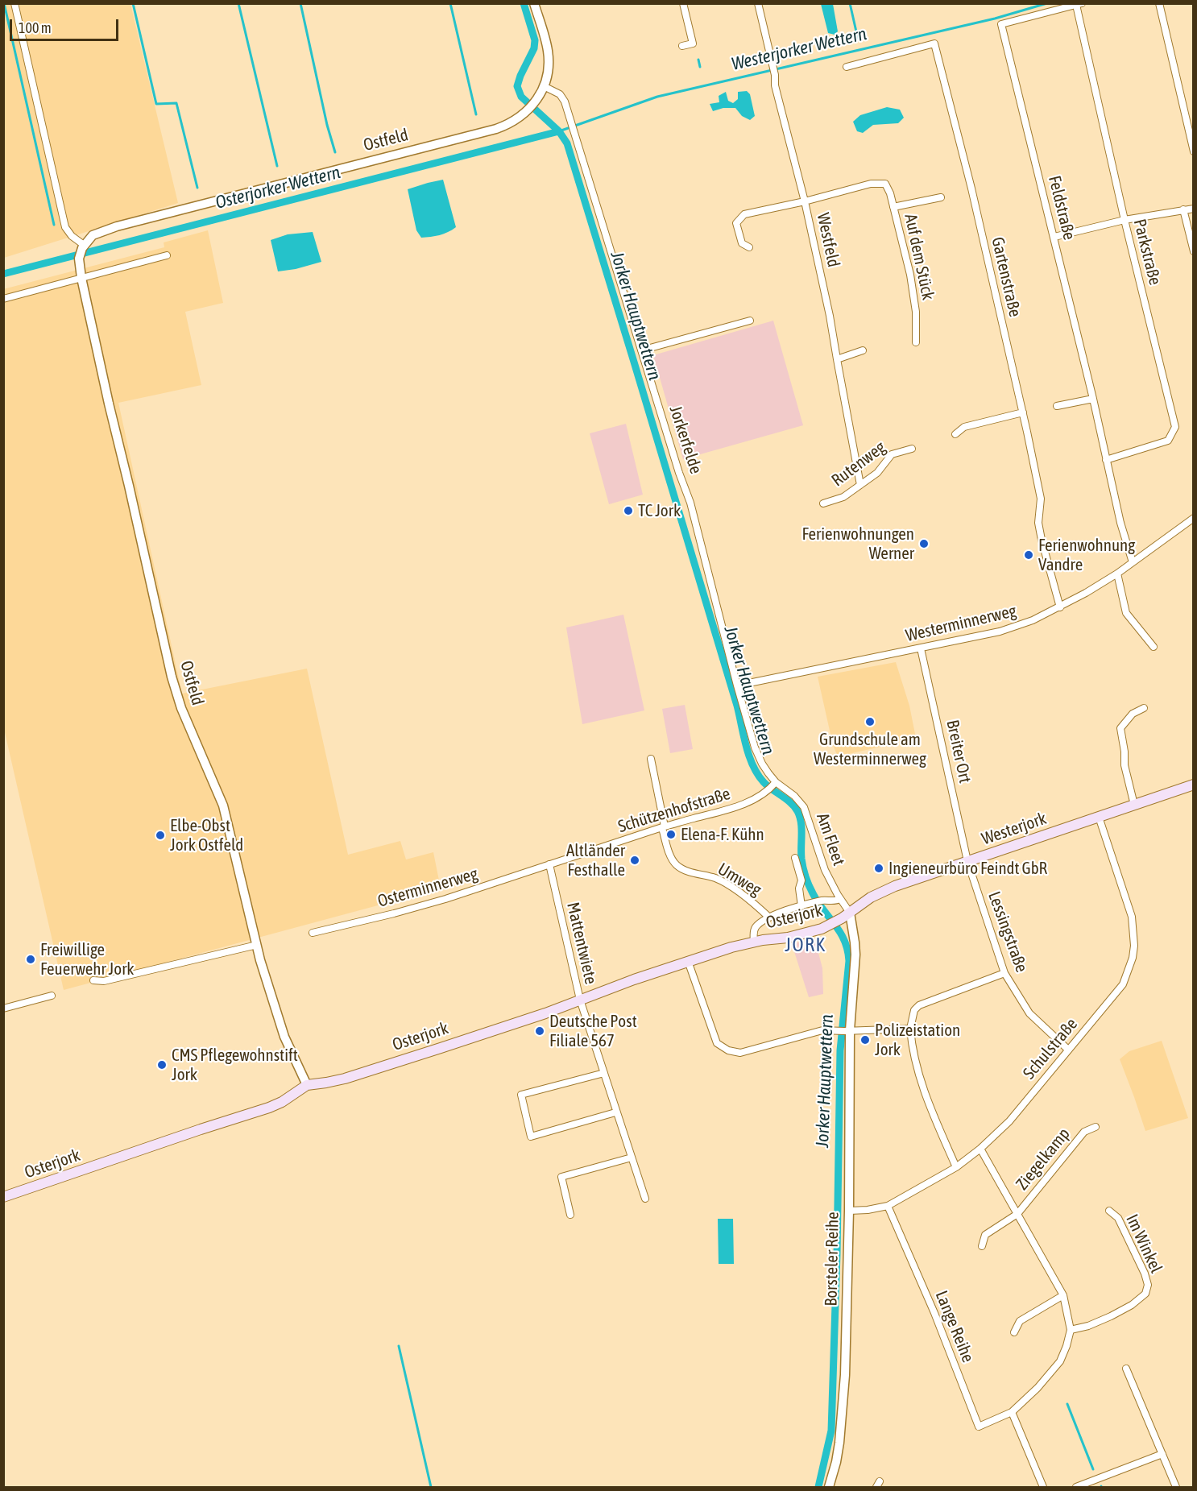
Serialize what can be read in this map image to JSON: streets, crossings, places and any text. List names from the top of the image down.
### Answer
{
  "streets": {
    "main road": ["Westerjork", "Osterjork"],
    "street": [
      "Ostfeld",
      "Feldstraße",
      "Westfeld",
      "Parkstraße",
      "Auf dem Stück",
      "Gartenstraße",
      "Jorkerfelde",
      "Rutenweg",
      "Westerminnerweg",
      "Breiter Ort",
      "Schützenhofstraße",
      "Am Fleet",
      "Umweg",
      "Osterminnerweg",
      "Lessingstraße",
      "Mattentwiete",
      "Schulstraße",
      "Ziegelkamp",
      "Im Winkel",
      "Borsteler Reihe",
      "Lange Reihe"
    ]
  },
  "crossings": [
    ["Ostfeld", "Jorkerfelde"],
    ["Ostfeld", "Osterjork"],
    ["Feldstraße", "Parkstraße"],
    ["Feldstraße", "Westerminnerweg"],
    ["Westfeld", "Auf dem Stück"],
    ["Westfeld", "Rutenweg"],
    ["Gartenstraße", "Westerminnerweg"],
    ["Jorkerfelde", "Westerminnerweg"],
    ["Jorkerfelde", "Schützenhofstraße"],
    ["Jorkerfelde", "Am Fleet"],
    ["Westerminnerweg", "Breiter Ort"],
    ["Breiter Ort", "Westerjork"],
    ["Breiter Ort", "Lessingstraße"],
    ["Schützenhofstraße", "Am Fleet"],
    ["Schützenhofstraße", "Umweg"],
    ["Schützenhofstraße", "Osterminnerweg"],
    ["Schützenhofstraße", "Mattentwiete"],
    ["Westerjork", "Am Fleet"],
    ["Westerjork", "Osterjork"],
    ["Westerjork", "Lessingstraße"],
    ["Westerjork", "Schulstraße"],
    ["Westerjork", "Borsteler Reihe"],
    ["Am Fleet", "Osterjork"],
    ["Am Fleet", "Borsteler Reihe"],
    ["Osterminnerweg", "Mattentwiete"],
    ["Osterjork", "Mattentwiete"],
    ["Osterjork", "Borsteler Reihe"],
    ["Lessingstraße", "Schulstraße"],
    ["Schulstraße", "Borsteler Reihe"],
    ["Schulstraße", "Lange Reihe"],
    ["Im Winkel", "Lange Reihe"]
  ],
  "districts": ["JORK"],
  "water": ["Westerjorker Wettern", "Osterjorker Wettern", "Jorker Hauptwettern"],
  "places": [
    "TC Jork",
    "Ferienwohnungen Werner",
    "Ferienwohnung Vandre",
    "Grundschule am Westerminnerweg",
    "Elena-F. Kühn",
    "Elbe-Obst Jork Ostfeld",
    "Altländer Festhalle",
    "Ingieneurbüro Feindt GbR",
    "Freiwillige Feuerwehr Jork",
    "Deutsche Post Filiale 567",
    "Polizeistation Jork",
    "CMS Pflegewohnstift Jork"
  ],
  "scale_bar": "100 m"
}
